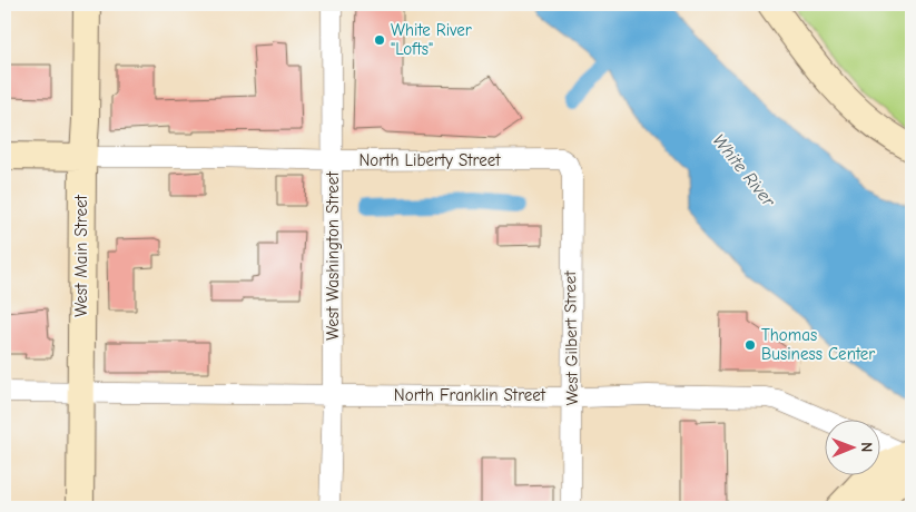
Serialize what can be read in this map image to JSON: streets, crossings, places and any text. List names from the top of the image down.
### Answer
{
  "streets": {
    "main road": ["West Main Street"],
    "street": [
      "North Liberty Street",
      "West Washington Street",
      "West Gilbert Street",
      "North Franklin Street"
    ]
  },
  "crossings": [
    ["North Liberty Street", "West Main Street"],
    ["North Liberty Street", "West Washington Street"],
    ["North Liberty Street", "West Gilbert Street"],
    ["West Main Street", "North Franklin Street"],
    ["West Washington Street", "North Franklin Street"],
    ["West Gilbert Street", "North Franklin Street"]
  ],
  "water": ["White River"],
  "places": ["White River \"Lofts\"", "Thomas Business Center"],
  "north": "right"
}
